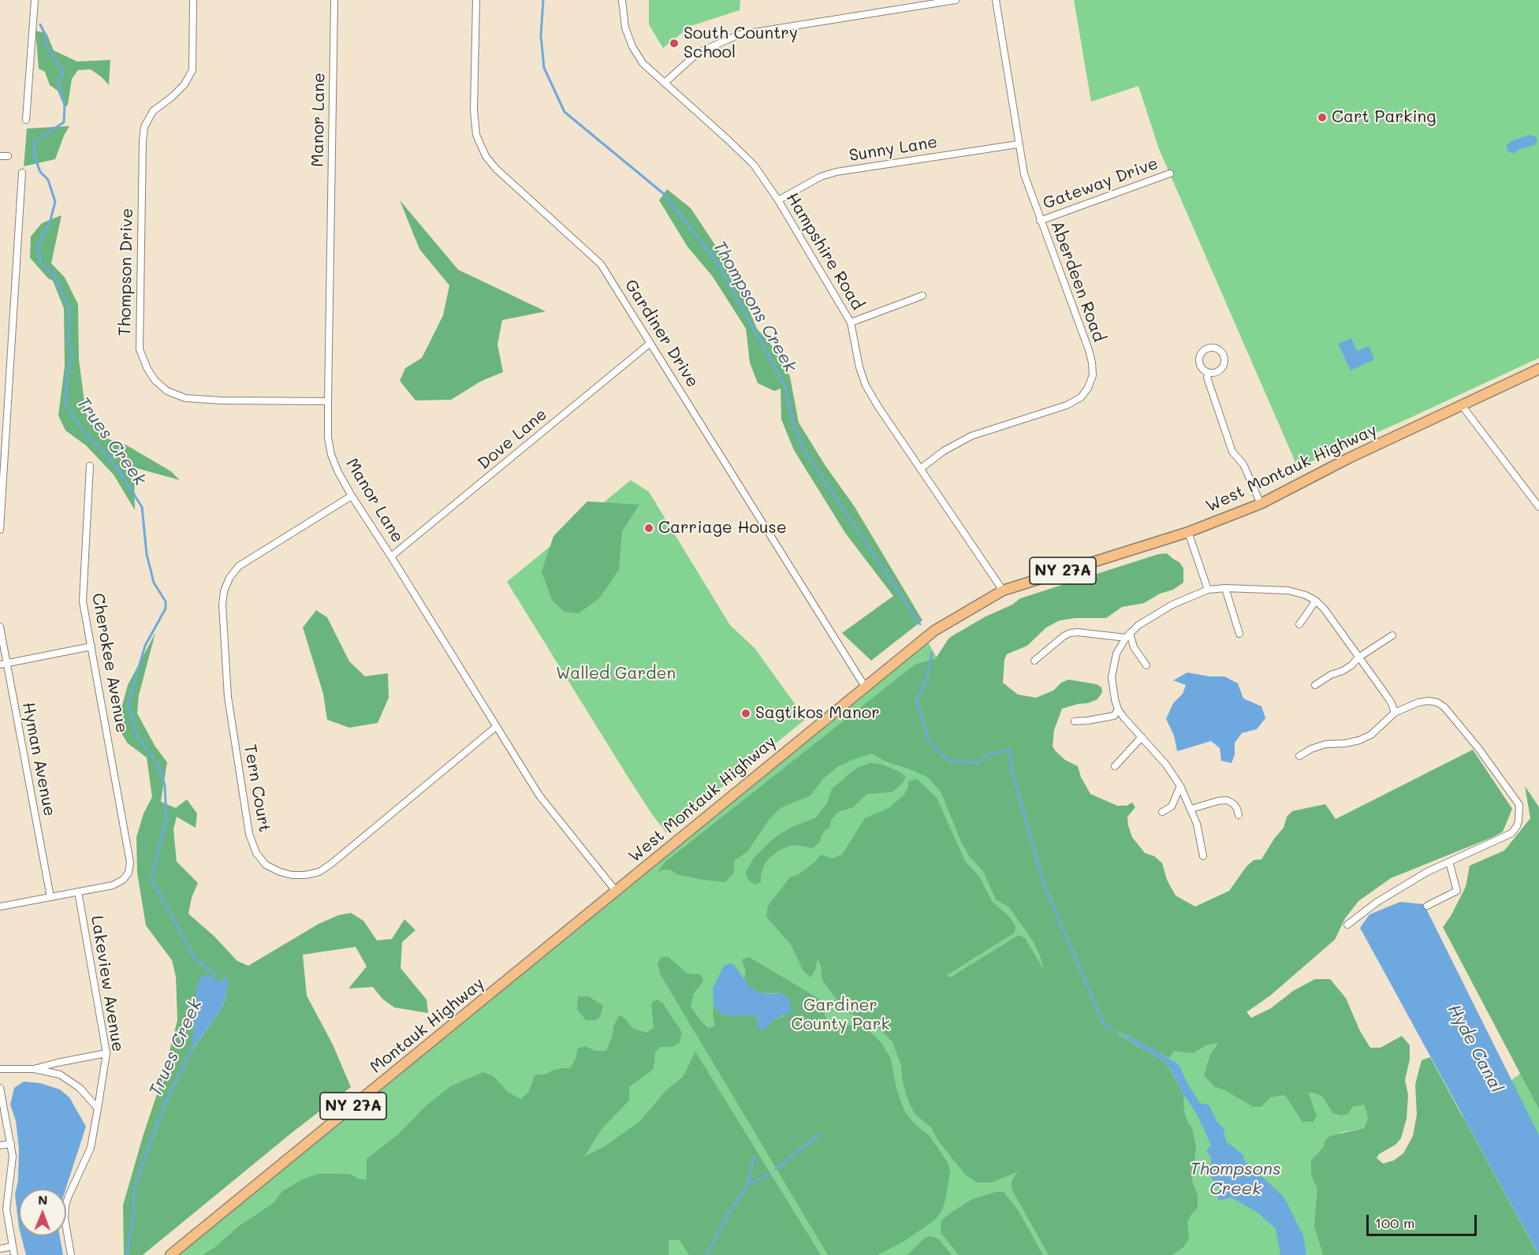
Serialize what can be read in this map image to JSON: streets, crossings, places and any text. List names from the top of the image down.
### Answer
{
  "streets": {
    "main road": ["West Montauk Highway", "NY 27A", "Montauk Highway"],
    "street": [
      "Manor Lane",
      "Sunny Lane",
      "Gateway Drive",
      "Hampshire Road",
      "Thompson Drive",
      "Aberdeen Road",
      "Gardiner Drive",
      "Dove Lane",
      "Cherokee Avenue",
      "Hyman Avenue",
      "Tern Court",
      "Lakeview Avenue"
    ]
  },
  "crossings": [
    ["Manor Lane", "Thompson Drive"],
    ["Manor Lane", "Dove Lane"],
    ["Manor Lane", "West Montauk Highway"],
    ["Manor Lane", "Tern Court"],
    ["Manor Lane", "Montauk Highway"],
    ["Sunny Lane", "Hampshire Road"],
    ["Sunny Lane", "Aberdeen Road"],
    ["Gateway Drive", "Aberdeen Road"],
    ["Hampshire Road", "Aberdeen Road"],
    ["Hampshire Road", "West Montauk Highway"],
    ["Gardiner Drive", "Dove Lane"],
    ["Gardiner Drive", "West Montauk Highway"],
    ["West Montauk Highway", "Montauk Highway"],
    ["Cherokee Avenue", "Lakeview Avenue"]
  ],
  "water": ["Thompsons Creek", "Trues Creek", "Hyde Canal"],
  "parks": ["Walled Garden", "Gardiner County Park"],
  "places": [
    "South Country School",
    "Cart Parking",
    "Carriage House",
    "Sagtikos Manor"
  ],
  "scale_bar": "100 m",
  "north": "top"
}
